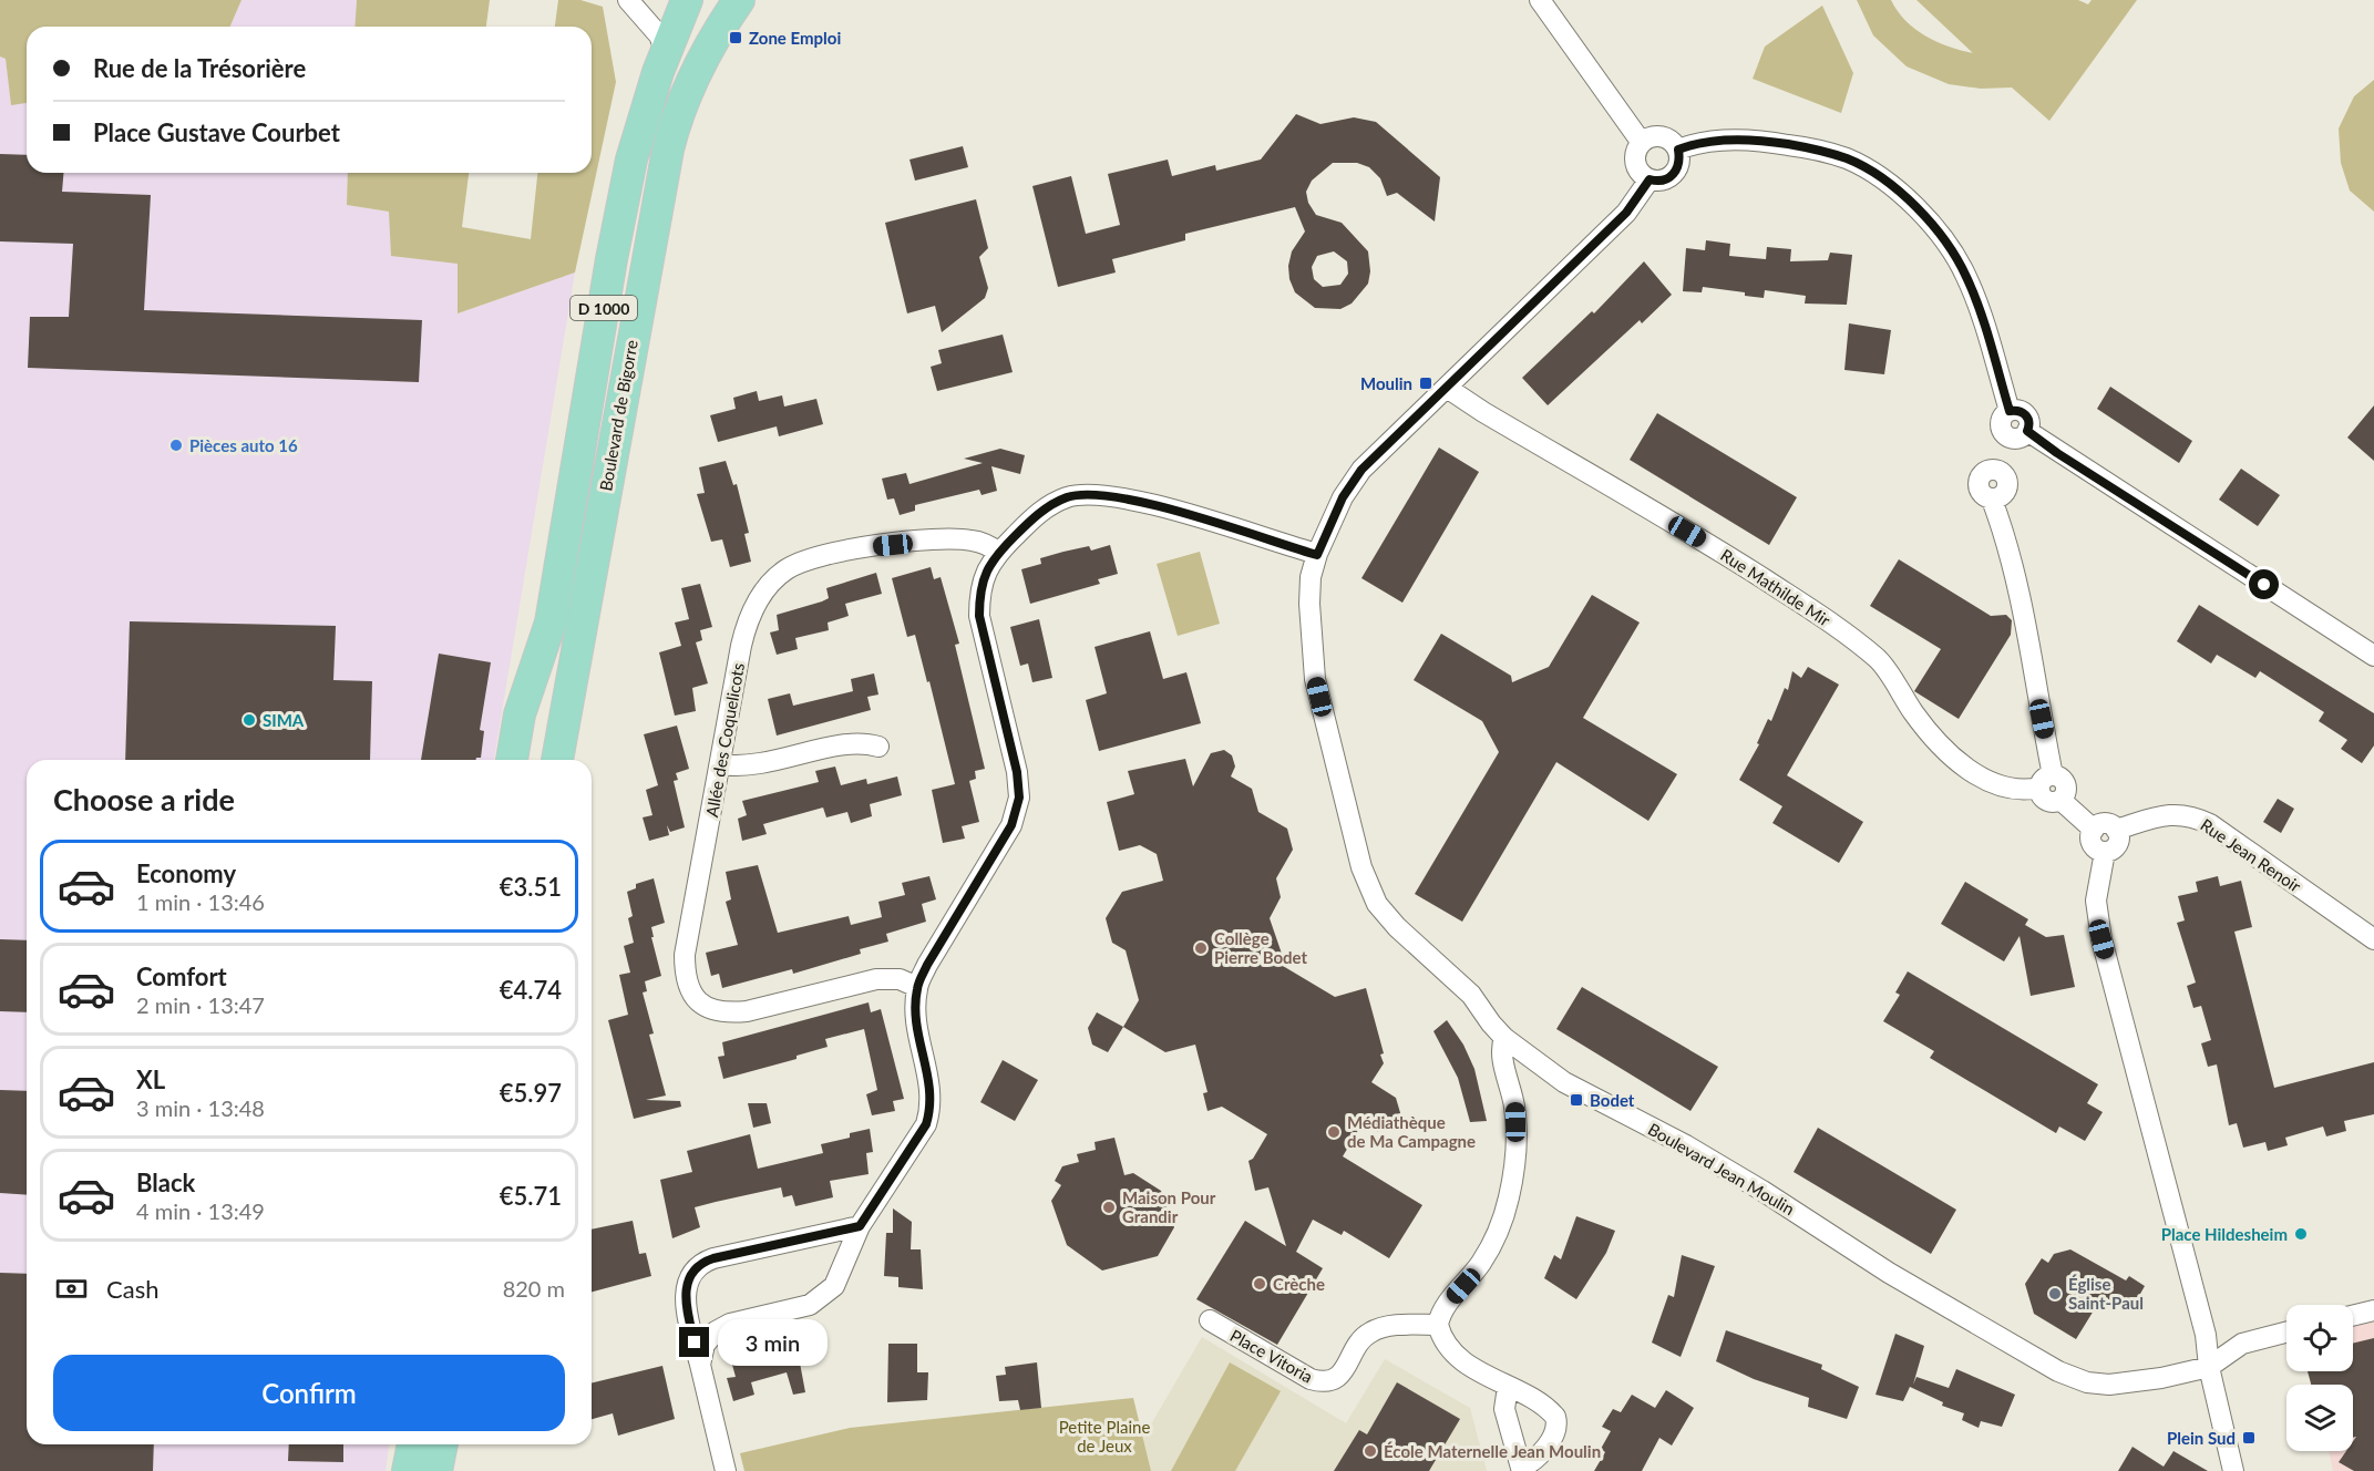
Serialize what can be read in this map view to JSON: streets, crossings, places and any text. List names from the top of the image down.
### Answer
{
  "streets": {
    "main road": ["D 1000", "Boulevard de Bigorre"],
    "street": [
      "Rue Mathilde Mir",
      "Allée des Coquelicots",
      "Rue Jean Renoir",
      "Boulevard Jean Moulin",
      "Place Vitoria"
    ]
  },
  "crossings": [
    ["Rue Mathilde Mir", "Boulevard Jean Moulin"]
  ],
  "parks": ["Petite Plaine de Jeux"],
  "places": {
    "transit": [
      "Zone Emploi",
      "Moulin",
      "Bodet",
      "Plein Sud"
    ],
    "other": [
      "Pièces auto 16",
      "SIMA",
      "Collège Pierre Bodet",
      "Médiathèque de Ma Campagne",
      "Maison Pour Grandir",
      "Place Hildesheim",
      "Crèche",
      "Église Saint-Paul",
      "École Maternelle Jean Moulin"
    ]
  },
  "page": {
    "banner": ["Rue de la Trésorière", "Place Gustave Courbet"],
    "heading": "Choose a ride",
    "list": [
      {
        "name": "Economy",
        "note": "1 min · 13:46",
        "value": "€3.51"
      },
      {
        "name": "Comfort",
        "note": "2 min · 13:47",
        "value": "€4.74"
      },
      {
        "name": "XL",
        "note": "3 min · 13:48",
        "value": "€5.97"
      },
      {
        "name": "Black",
        "note": "4 min · 13:49",
        "value": "€5.71"
      }
    ],
    "pay": ["Cash", "820 m"],
    "bubble": "3 min",
    "buttons": "Confirm"
  }
}
